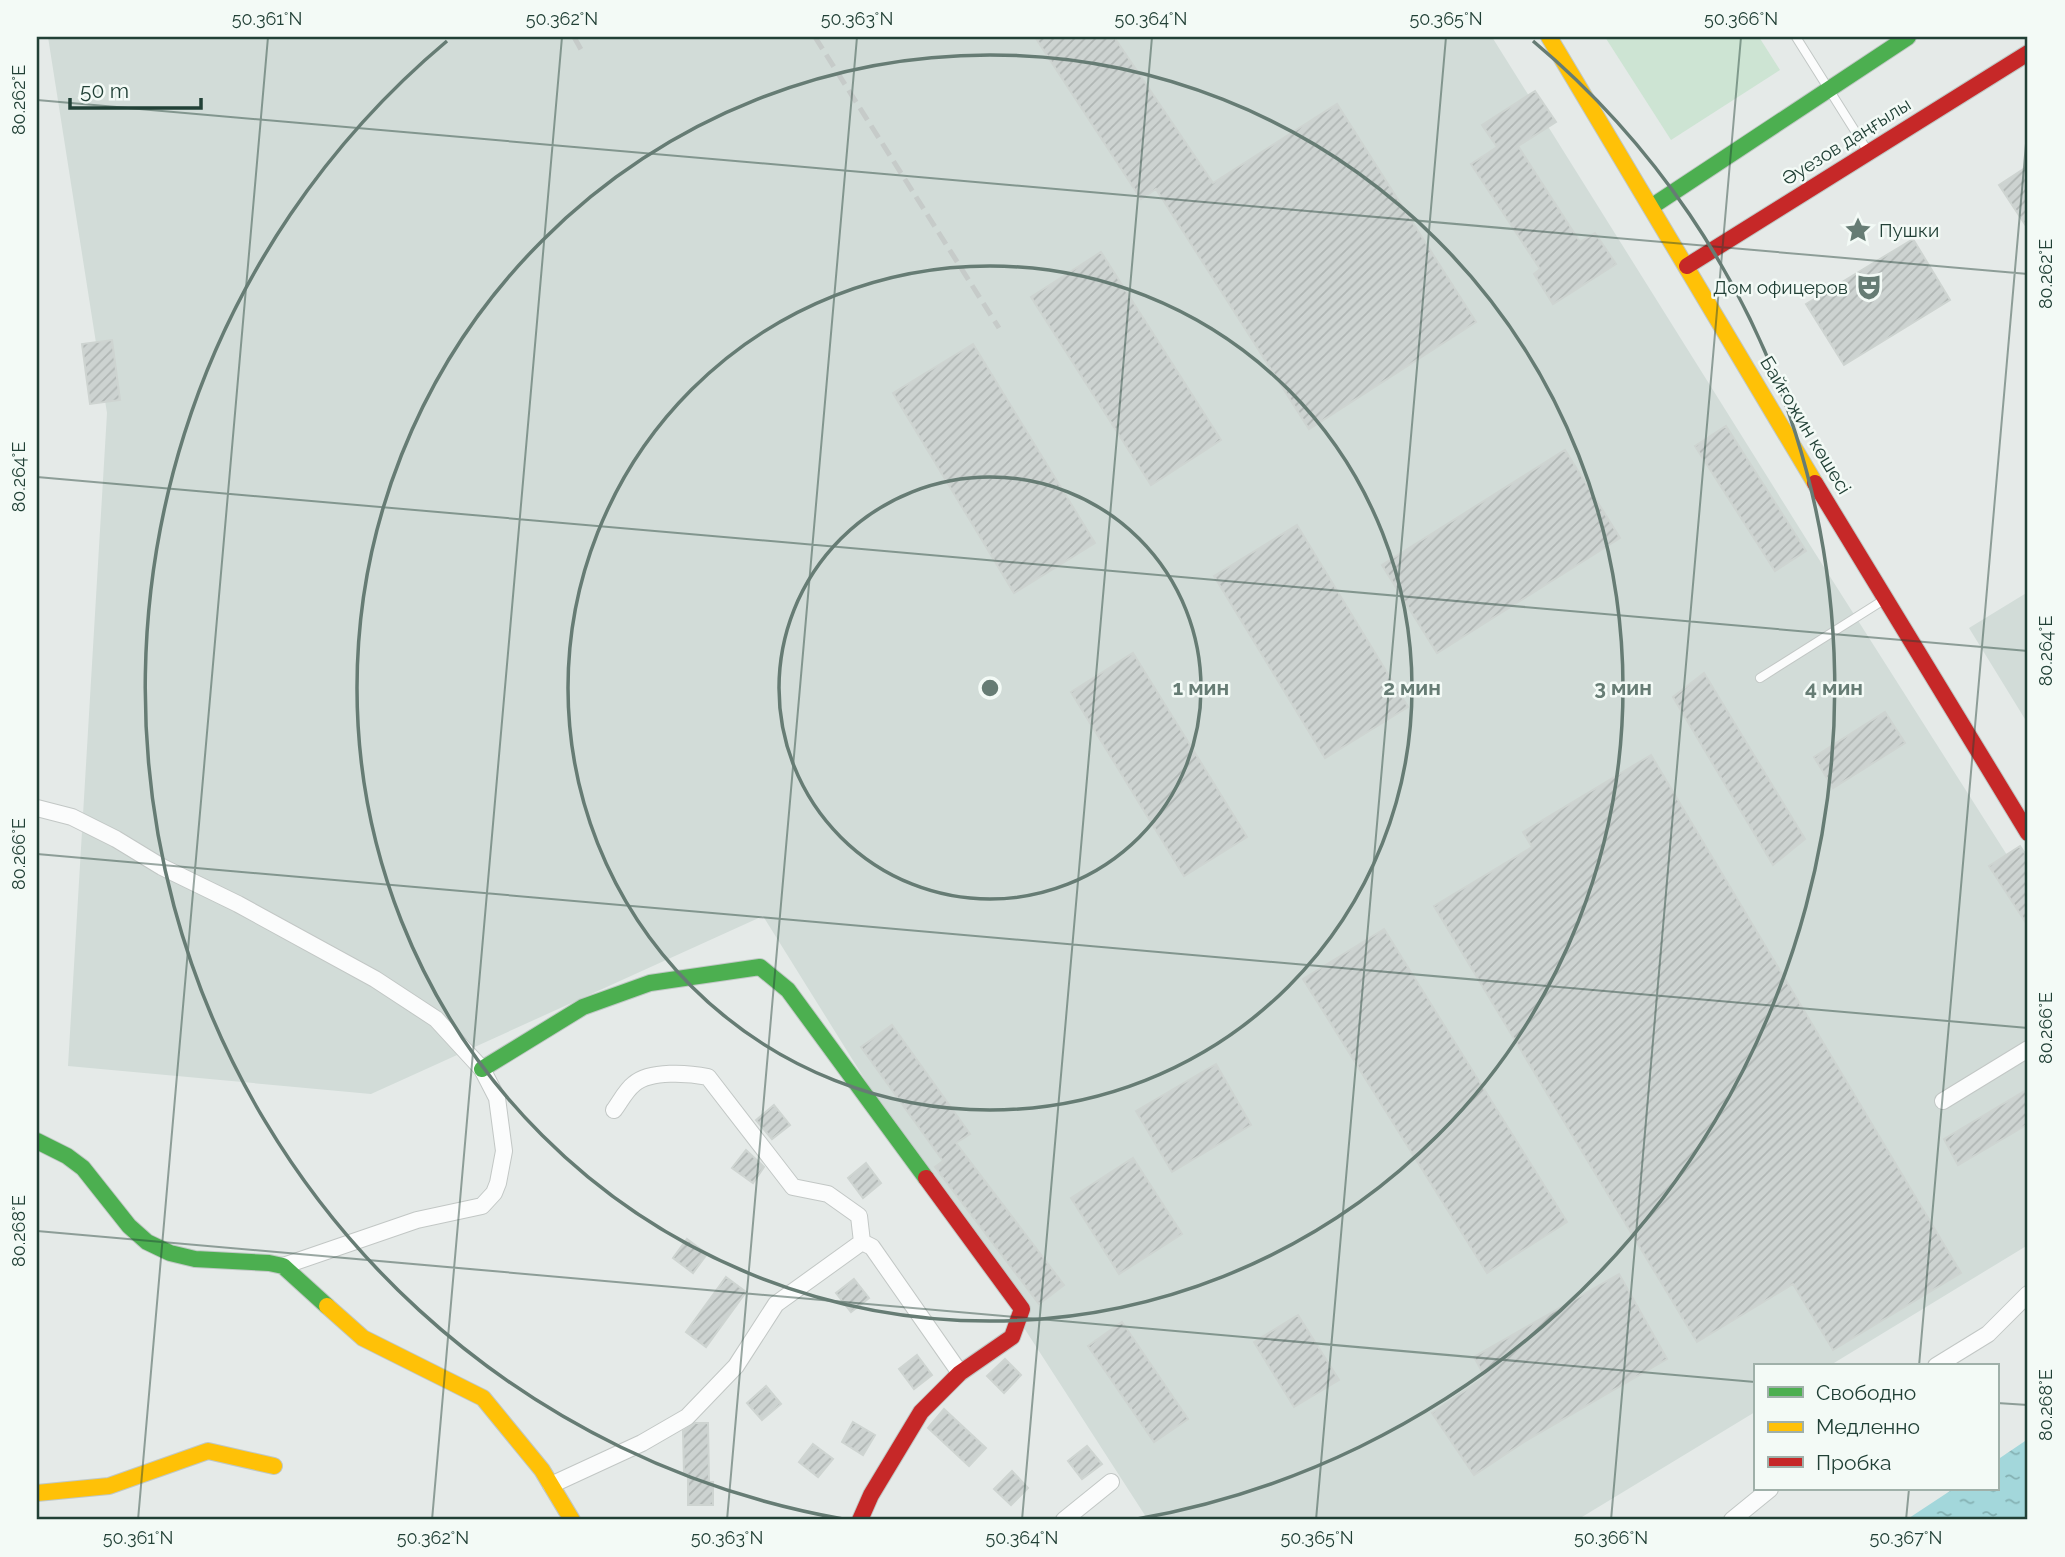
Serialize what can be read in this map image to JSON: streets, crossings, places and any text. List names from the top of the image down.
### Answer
{
  "streets": {
    "street": ["Әуезов даңғылы", "Байғожин көшесі"]
  },
  "crossings": [
    ["Әуезов даңғылы", "Байғожин көшесі"]
  ],
  "places": {
    "place": ["Пушки"],
    "theatre": ["Дом офицеров"]
  },
  "legend": ["Свободно", "Медленно", "Пробка"],
  "scale_bar": "50 m",
  "coordinates": [
    "50.361°N",
    "50.362°N",
    "50.363°N",
    "50.364°N",
    "50.365°N",
    "50.366°N",
    "80.262°E",
    "80.264°E",
    "80.266°E",
    "80.268°E",
    "50.367°N"
  ],
  "rings": [
    "1 мин",
    "2 мин",
    "3 мин",
    "4 мин"
  ]
}
